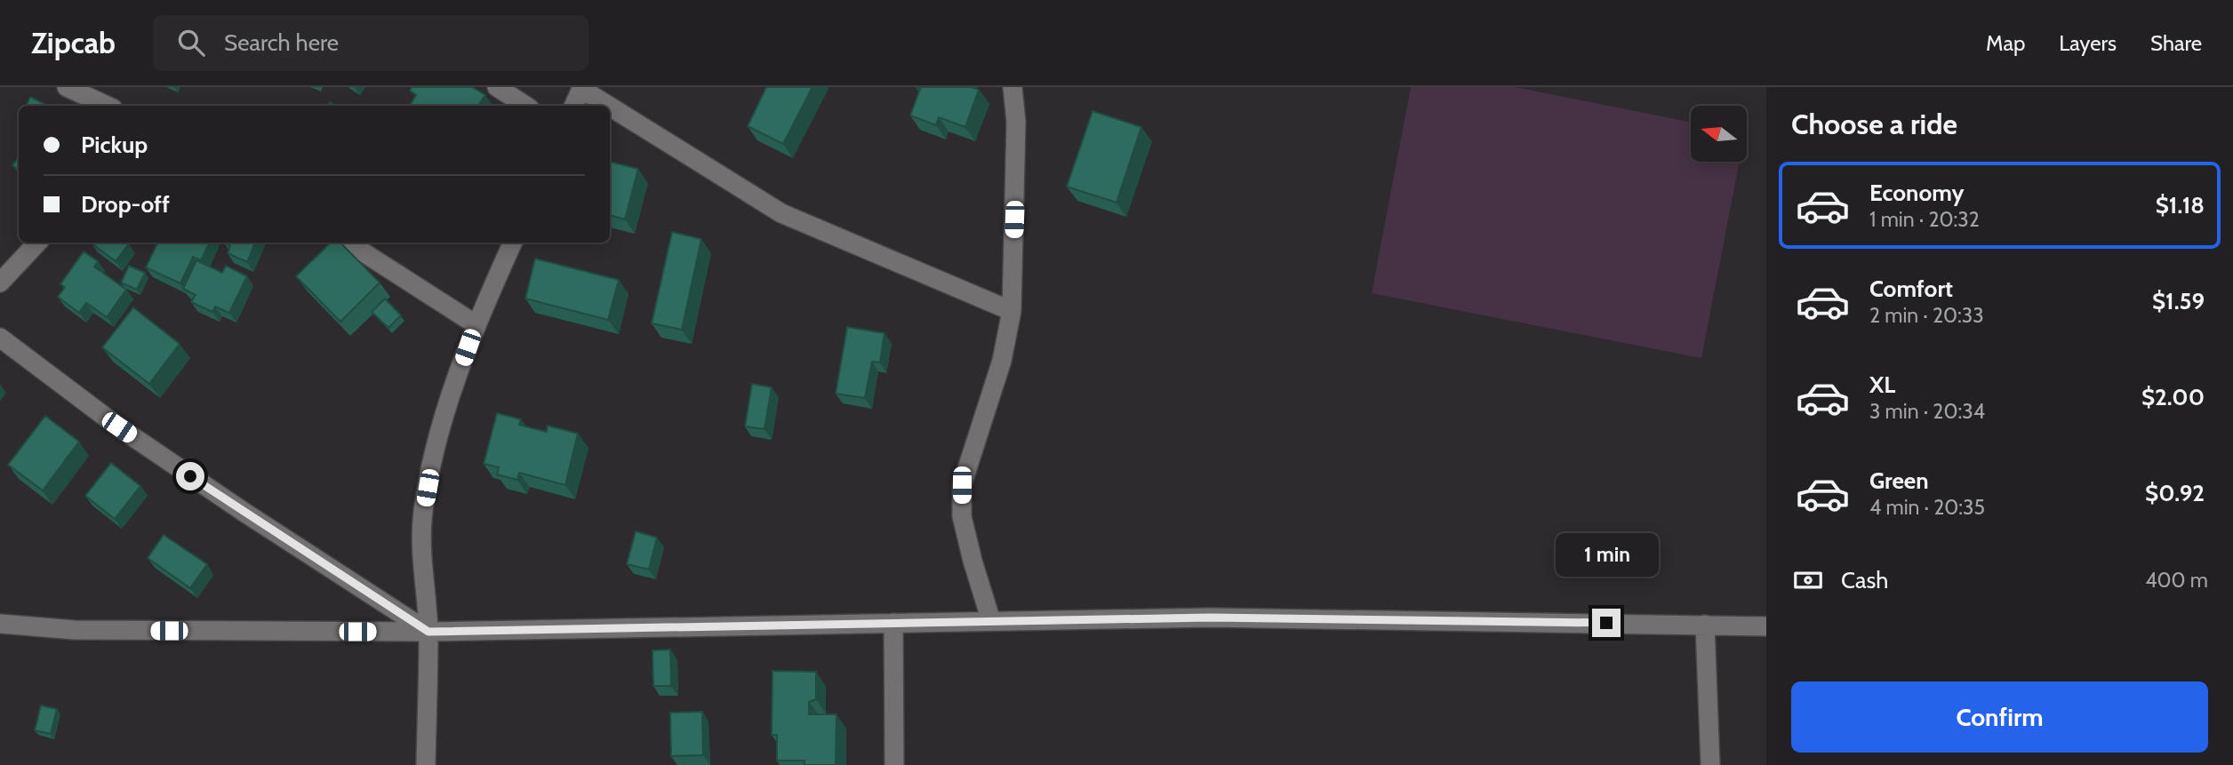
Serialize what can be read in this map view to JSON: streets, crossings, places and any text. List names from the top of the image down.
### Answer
{
  "north": "left",
  "page": {
    "header": "Zipcab",
    "search": "Search here",
    "nav": ["Map", "Layers", "Share"],
    "heading": "Choose a ride",
    "banner": ["Pickup", "Drop-off"],
    "list": [
      {
        "name": "Economy",
        "note": "1 min · 20:32",
        "value": "$1.18"
      },
      {
        "name": "Comfort",
        "note": "2 min · 20:33",
        "value": "$1.59"
      },
      {
        "name": "XL",
        "note": "3 min · 20:34",
        "value": "$2.00"
      },
      {
        "name": "Green",
        "note": "4 min · 20:35",
        "value": "$0.92"
      }
    ],
    "bubble": "1 min",
    "pay": ["Cash", "400 m"],
    "buttons": "Confirm"
  }
}
